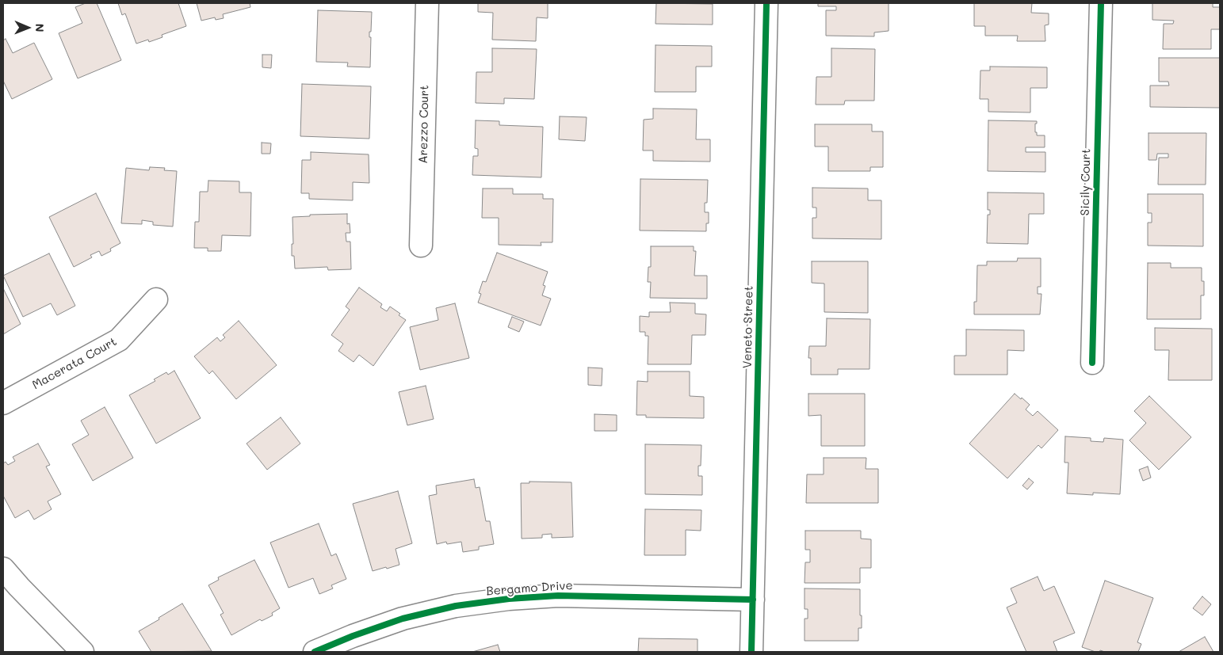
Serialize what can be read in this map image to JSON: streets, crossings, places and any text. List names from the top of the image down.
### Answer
{
  "streets": {
    "street": [
      "Arezzo Court",
      "Sicily Court",
      "Veneto Street",
      "Macerata Court",
      "Bergamo Drive"
    ]
  },
  "crossings": [
    ["Veneto Street", "Bergamo Drive"]
  ],
  "north": "right"
}
